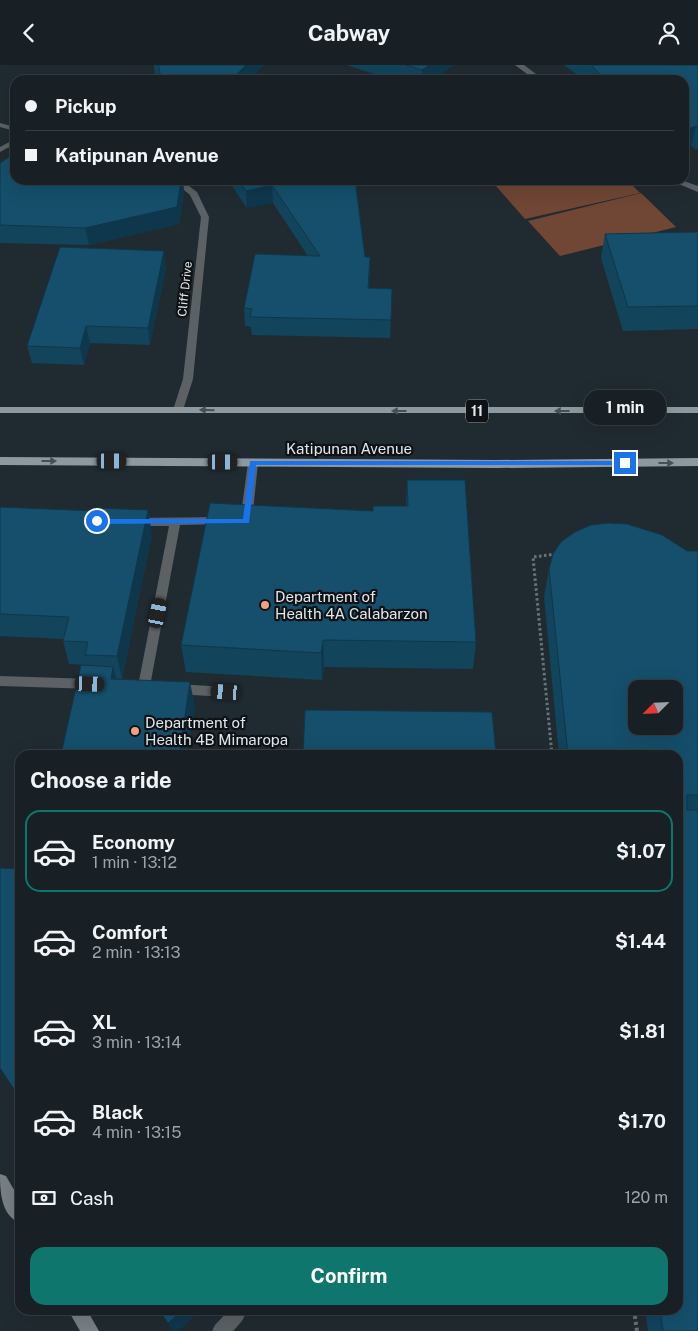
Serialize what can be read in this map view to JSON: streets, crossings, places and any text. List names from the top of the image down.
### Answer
{
  "streets": {
    "main road": ["11", "Katipunan Avenue"],
    "street": ["Cliff Drive"]
  },
  "crossings": [
    ["Cliff Drive", "11"]
  ],
  "places": ["Department of Health 4A Calabarzon", "Department of Health 4B Mimaropa"],
  "north": "bottom left",
  "page": {
    "header": "Cabway",
    "banner": ["Pickup", "Katipunan Avenue"],
    "bubble": "1 min",
    "heading": "Choose a ride",
    "list": [
      {
        "name": "Economy",
        "note": "1 min · 13:12",
        "value": "$1.07"
      },
      {
        "name": "Comfort",
        "note": "2 min · 13:13",
        "value": "$1.44"
      },
      {
        "name": "XL",
        "note": "3 min · 13:14",
        "value": "$1.81"
      },
      {
        "name": "Black",
        "note": "4 min · 13:15",
        "value": "$1.70"
      }
    ],
    "pay": ["Cash", "120 m"],
    "buttons": "Confirm"
  }
}
